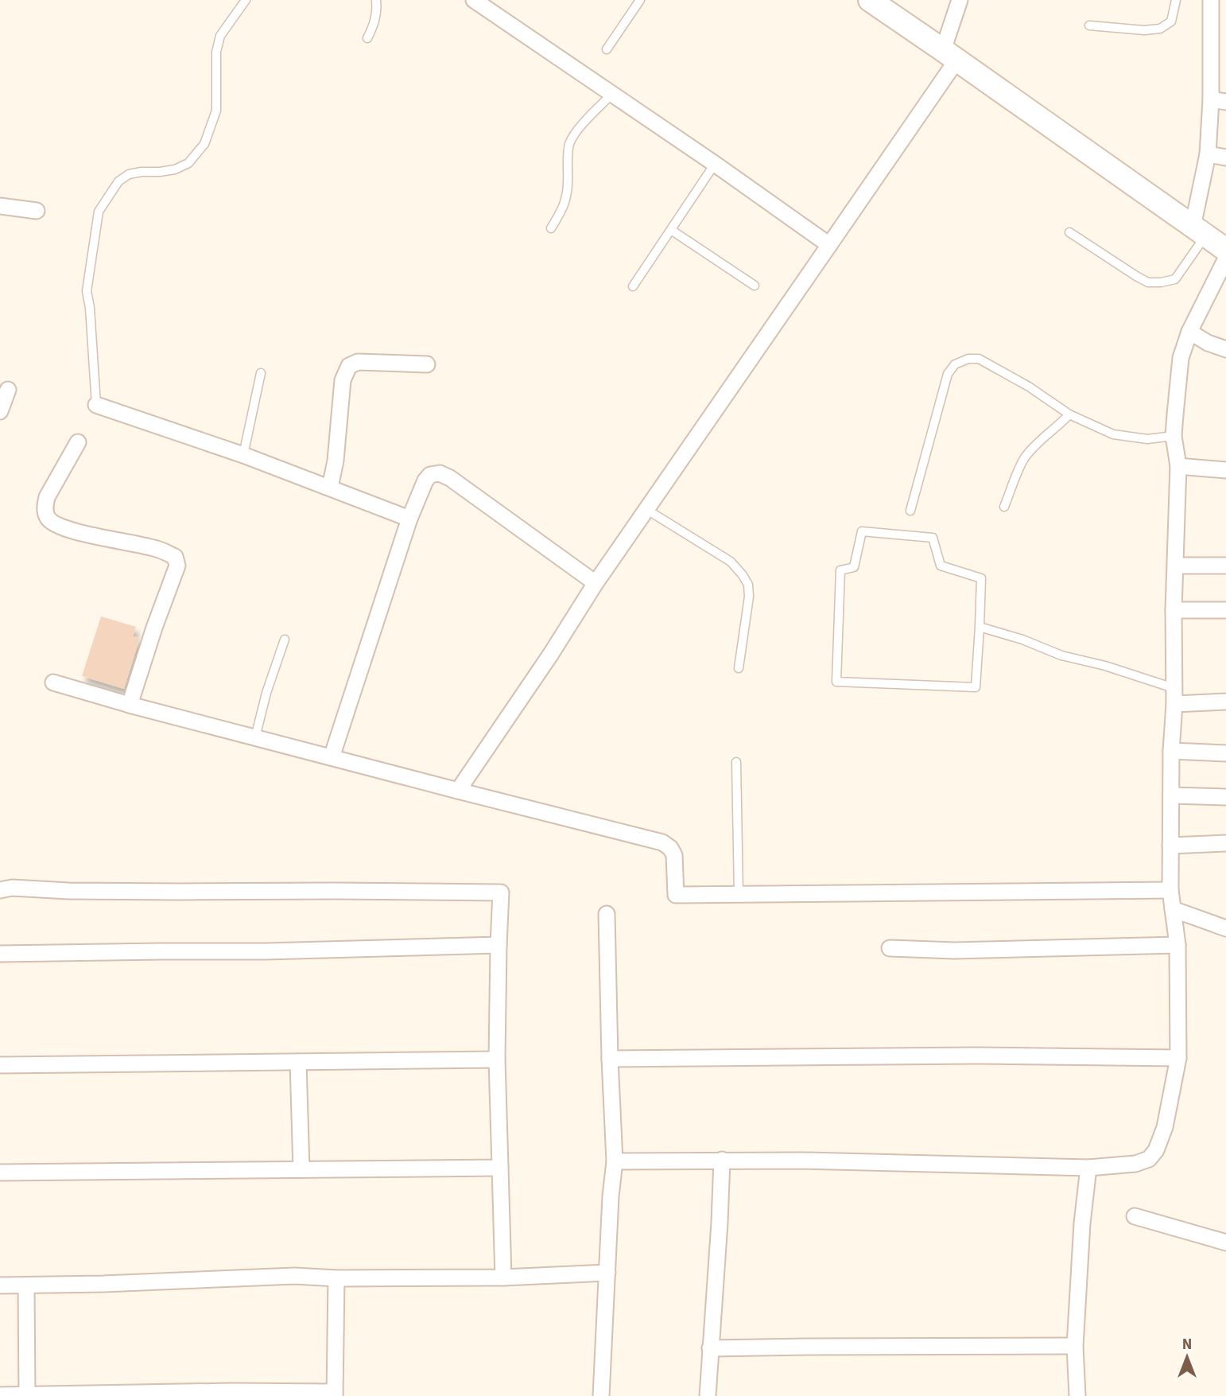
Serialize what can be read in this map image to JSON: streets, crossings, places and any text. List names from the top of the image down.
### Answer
{
  "north": "top"
}
